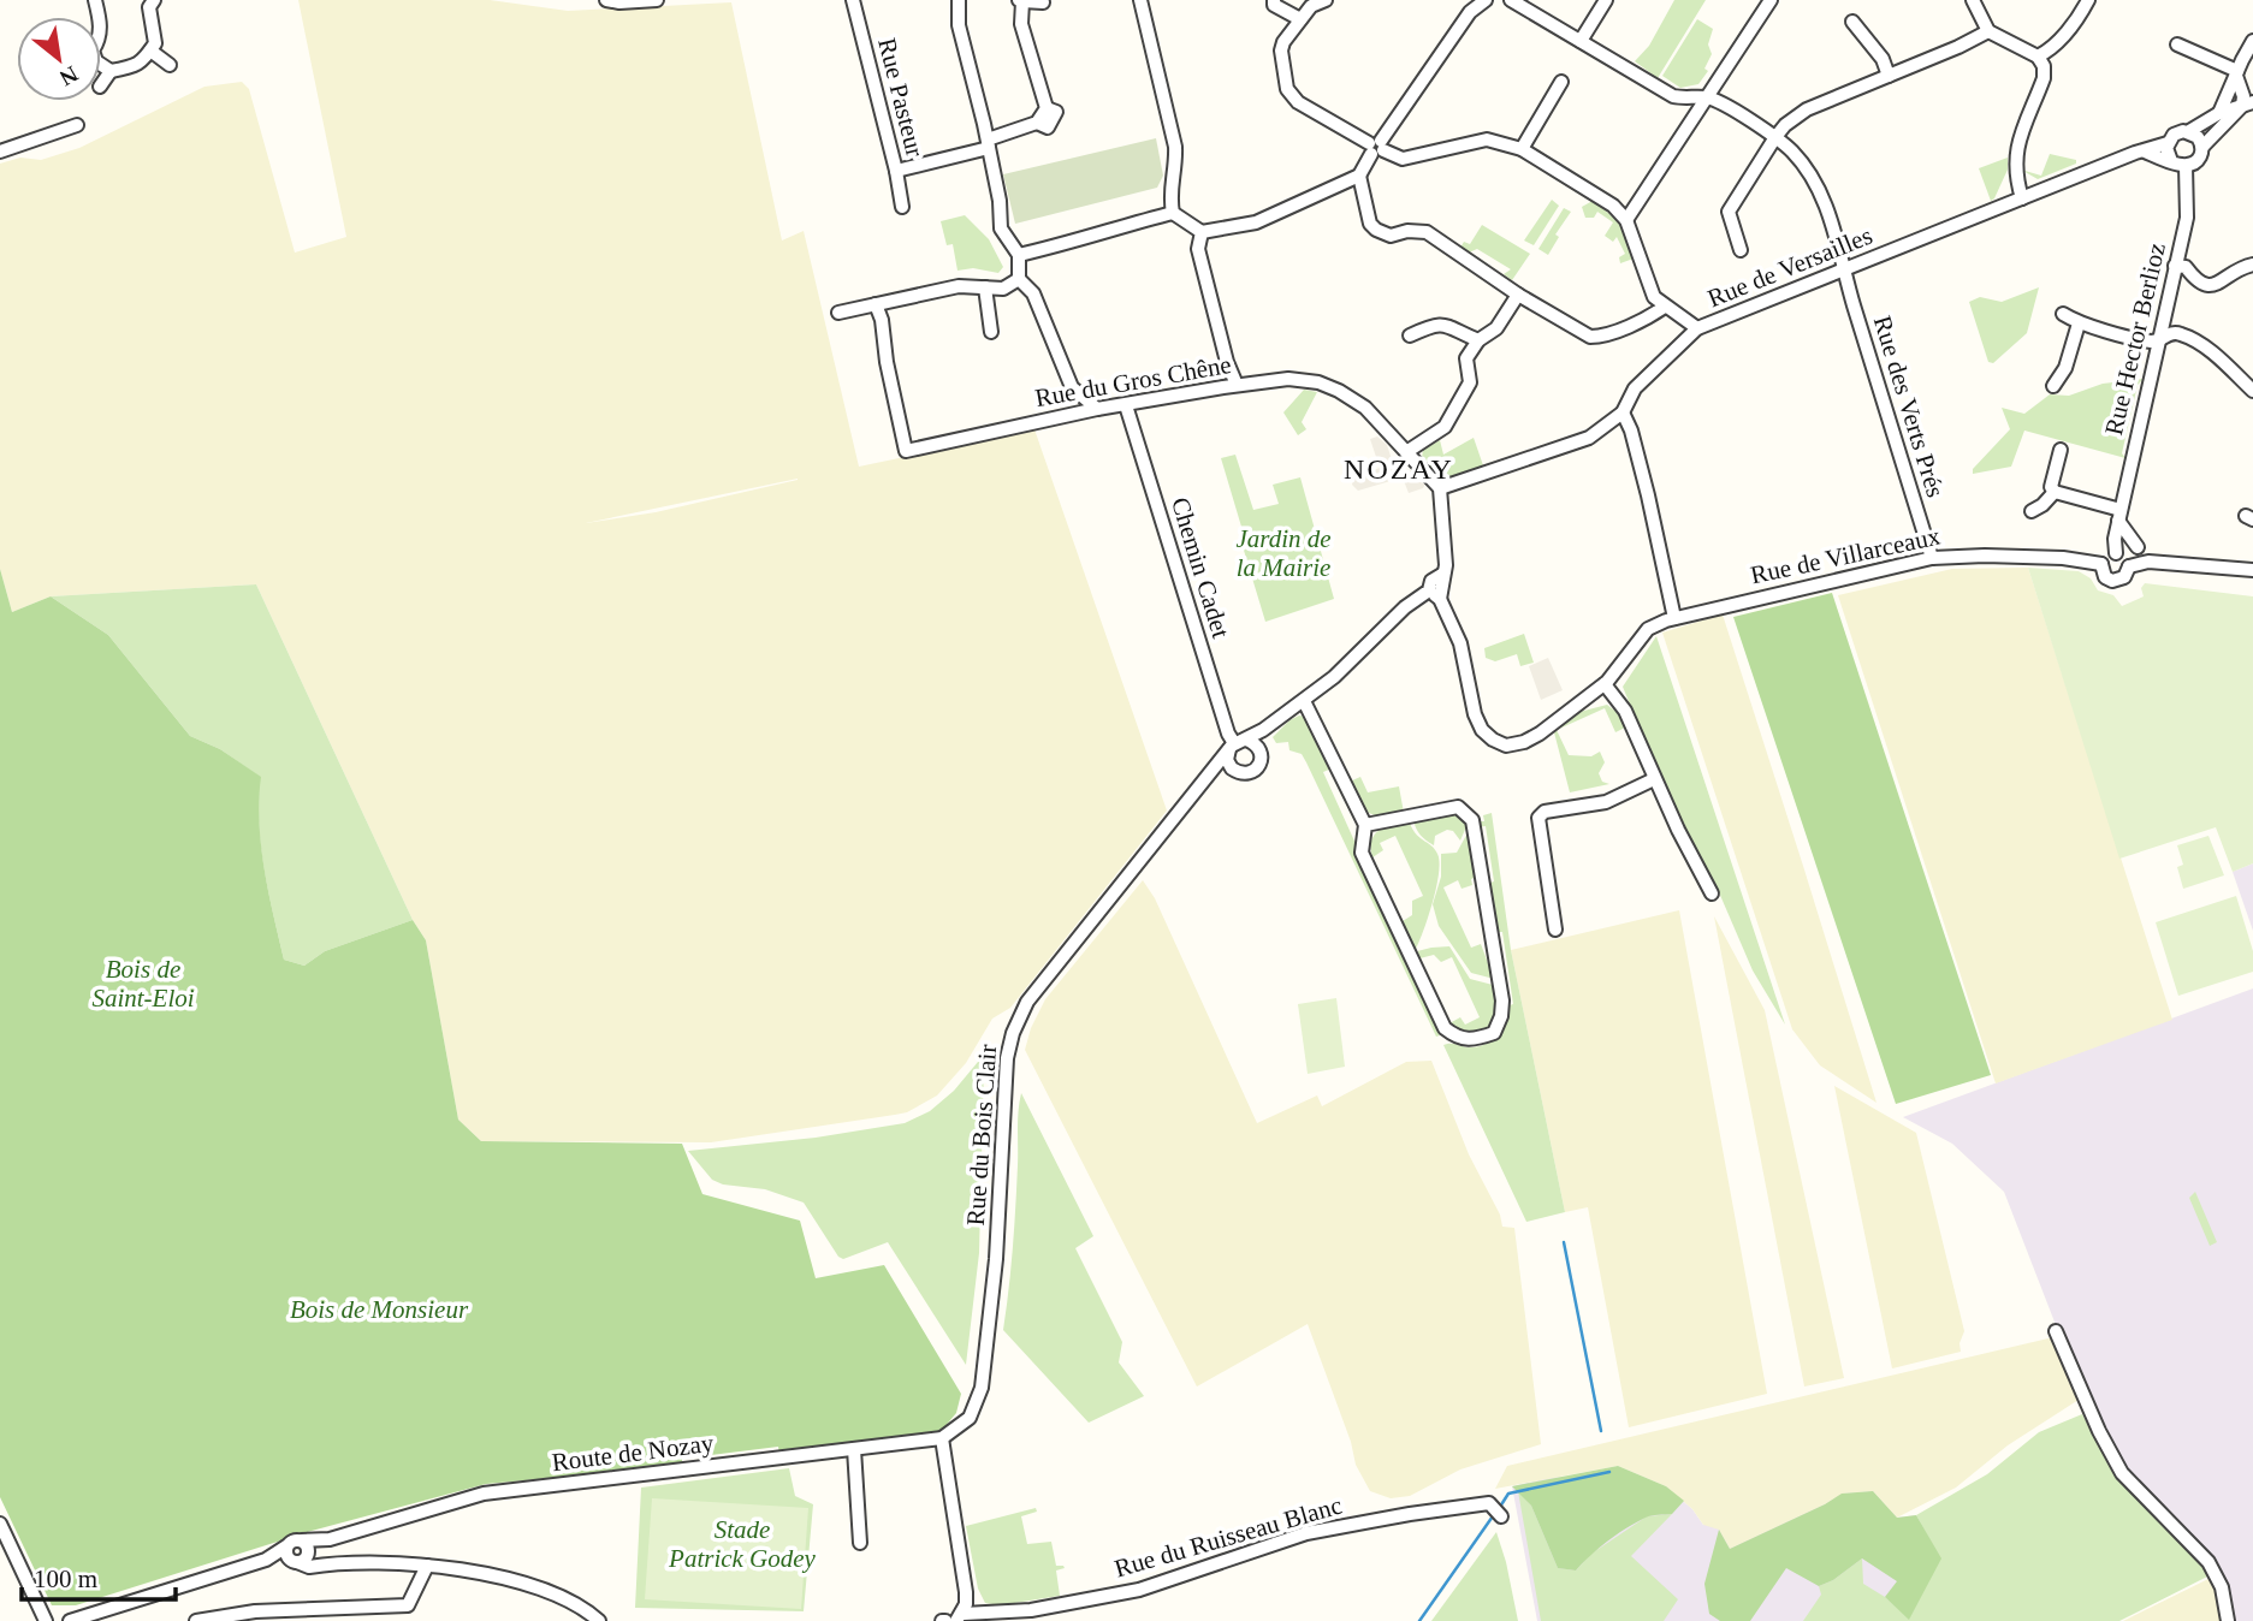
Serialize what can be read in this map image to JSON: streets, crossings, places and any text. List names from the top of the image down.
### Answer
{
  "streets": {
    "street": [
      "Rue Pasteur",
      "Rue de Versailles",
      "Rue Hector Berlioz",
      "Rue du Gros Chêne",
      "Rue des Verts Prés",
      "Rue de Villarceaux",
      "Chemin Cadet",
      "Rue du Bois Clair",
      "Route de Nozay",
      "Rue du Ruisseau Blanc"
    ]
  },
  "crossings": [
    ["Rue de Versailles", "Rue Hector Berlioz"],
    ["Rue de Versailles", "Rue des Verts Prés"],
    ["Rue Hector Berlioz", "Rue de Villarceaux"],
    ["Rue du Gros Chêne", "Chemin Cadet"],
    ["Rue des Verts Prés", "Rue de Villarceaux"],
    ["Rue de Villarceaux", "Rue du Bois Clair"],
    ["Chemin Cadet", "Rue du Bois Clair"],
    ["Rue du Bois Clair", "Route de Nozay"]
  ],
  "districts": ["NOZAY"],
  "parks": [
    "Jardin de la Mairie",
    "Bois de Saint-Eloi",
    "Bois de Monsieur",
    "Stade Patrick Godey"
  ],
  "scale_bar": "100 m",
  "north": "bottom right"
}
